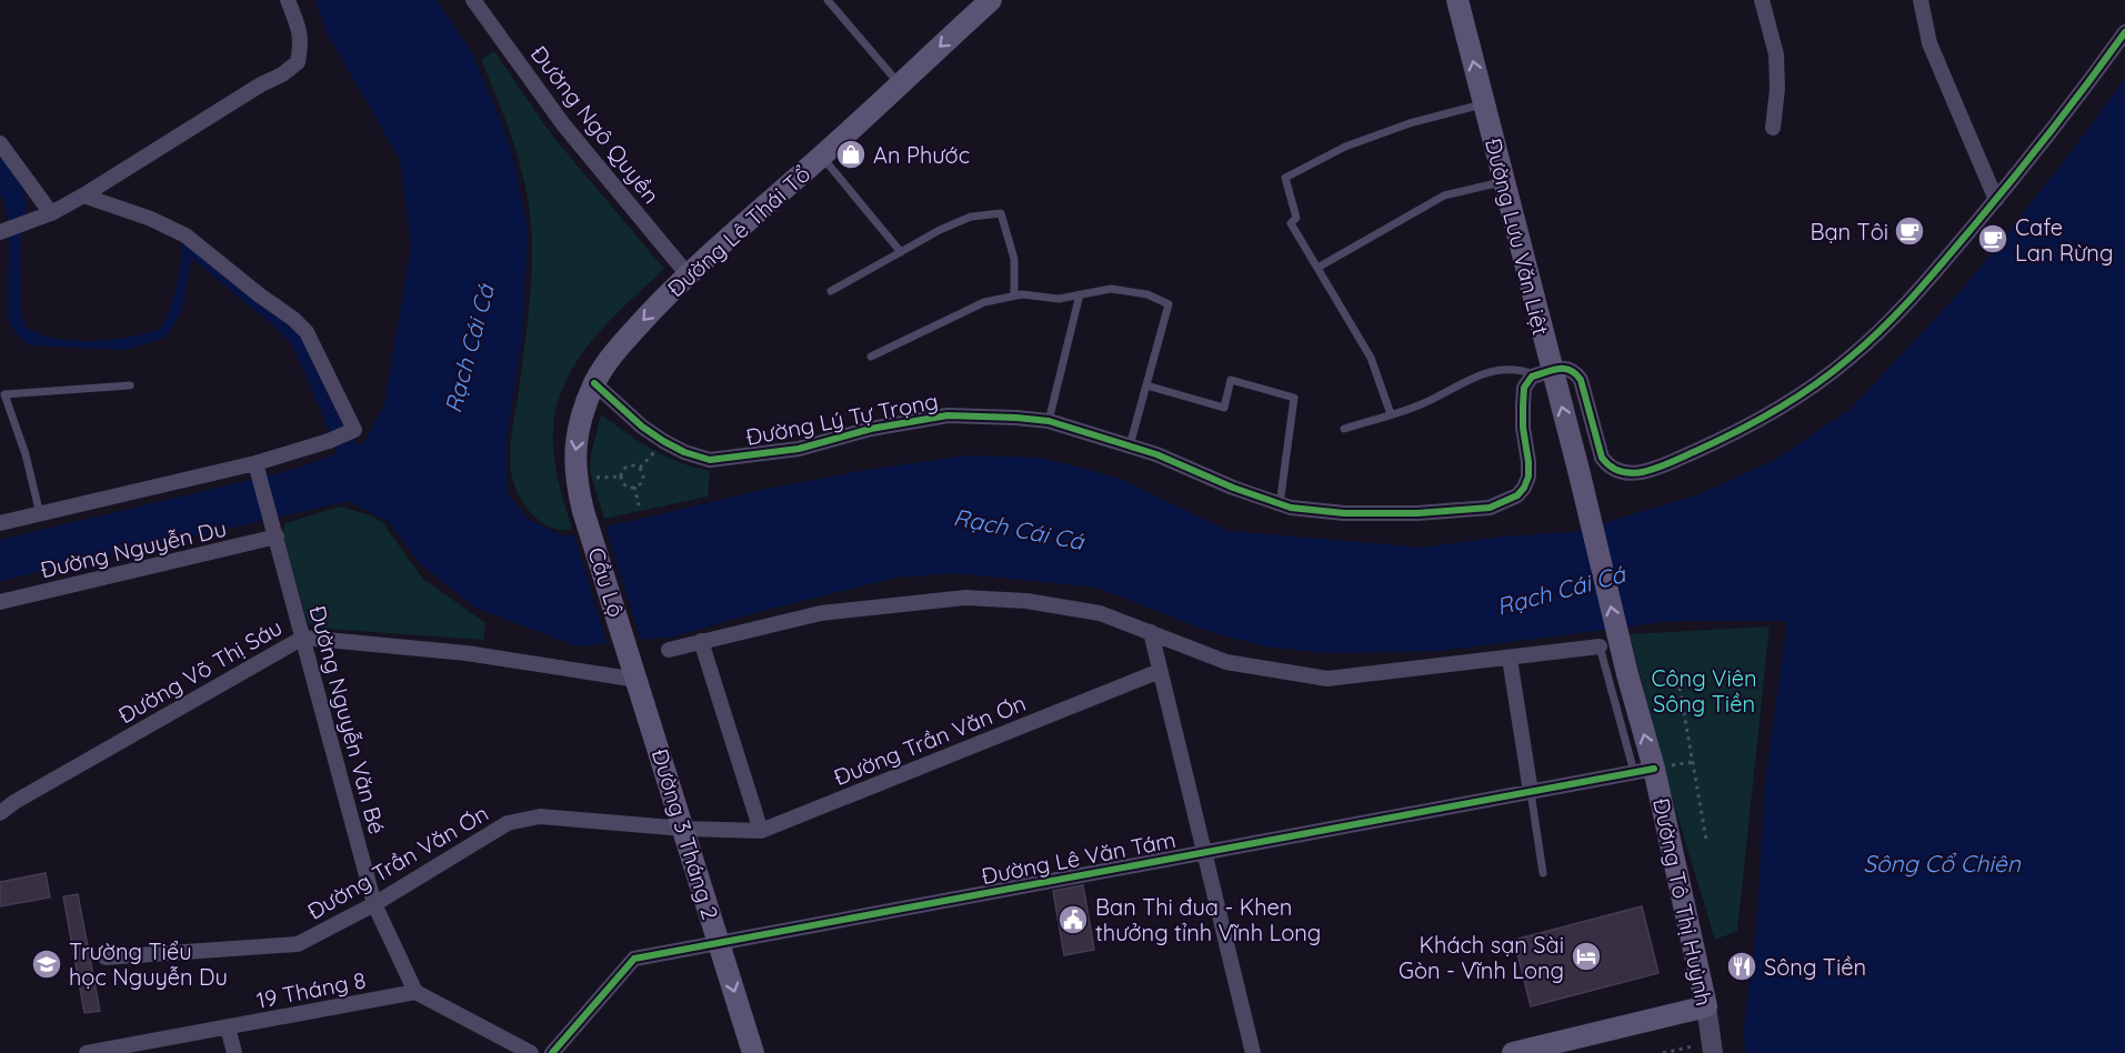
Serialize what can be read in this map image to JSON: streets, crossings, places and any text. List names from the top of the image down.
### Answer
{
  "streets": {
    "main road": [
      "Đường Lê Thái Tổ",
      "Đường Lưu Văn Liệt",
      "Cầu Lộ",
      "Đường 3 Tháng 2",
      "Đường Tô Thị Huỳnh"
    ],
    "street": [
      "Đường Ngô Quyền",
      "Đường Lý Tự Trọng",
      "Đường Nguyễn Du",
      "Đường Võ Thị Sáu",
      "Đường Nguyễn Văn Bé",
      "Đường Trần Văn Ơn",
      "Đường Lê Văn Tám",
      "19 Tháng 8"
    ]
  },
  "crossings": [
    ["Đường Ngô Quyền", "Đường Lê Thái Tổ"],
    ["Đường Lê Thái Tổ", "Đường Lý Tự Trọng"],
    ["Đường Lê Thái Tổ", "Cầu Lộ"],
    ["Đường Lưu Văn Liệt", "Đường Lý Tự Trọng"],
    ["Đường Lưu Văn Liệt", "Đường Tô Thị Huỳnh"],
    ["Đường Nguyễn Du", "Đường Nguyễn Văn Bé"],
    ["Cầu Lộ", "Đường 3 Tháng 2"],
    ["Đường Võ Thị Sáu", "Đường Nguyễn Văn Bé"],
    ["Đường Võ Thị Sáu", "Đường 3 Tháng 2"],
    ["Đường Nguyễn Văn Bé", "Đường Trần Văn Ơn"],
    ["Đường Nguyễn Văn Bé", "19 Tháng 8"],
    ["Đường Trần Văn Ơn", "Đường 3 Tháng 2"],
    ["Đường 3 Tháng 2", "Đường Lê Văn Tám"],
    ["Đường Lê Văn Tám", "Đường Tô Thị Huỳnh"]
  ],
  "one_way": ["Đường Lê Thái Tổ", "Đường Lưu Văn Liệt", "Đường Tô Thị Huỳnh"],
  "water": ["Rạch Cái Cá", "Sông Cổ Chiên"],
  "parks": ["Công Viên Sông Tiền"],
  "places": {
    "shop": ["An Phước"],
    "cafe": ["Bạn Tôi", "Cafe Lan Rừng"],
    "public building": ["Ban Thi đua - Khen thưởng tỉnh Vĩnh Long"],
    "hotel": ["Khách sạn Sài Gòn - Vĩnh Long"],
    "school or university": ["Trường Tiểu học Nguyễn Du"],
    "restaurant": ["Sông Tiền"]
  }
}
